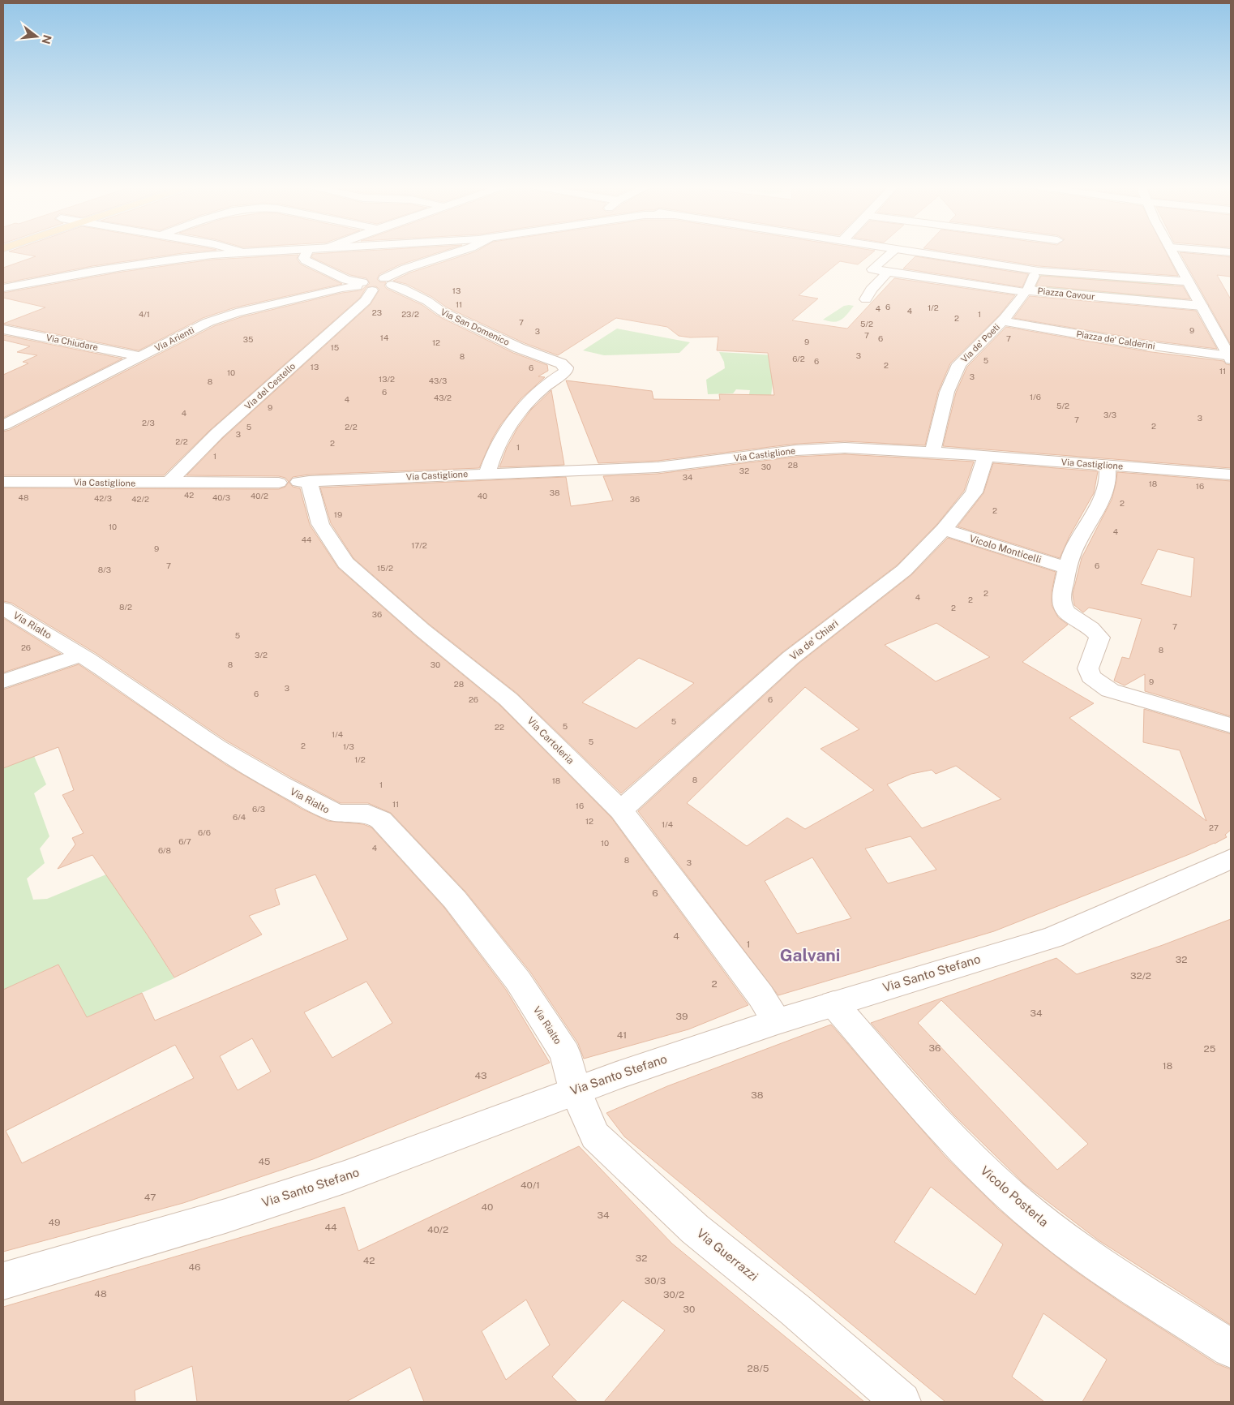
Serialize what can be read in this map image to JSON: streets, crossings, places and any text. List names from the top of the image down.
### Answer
{
  "streets": {
    "street": [
      "Piazza Cavour",
      "Via San Domenico",
      "Via Arienti",
      "Piazza de' Calderini",
      "Via Chiudare",
      "Via de' Poeti",
      "Via del Cestello",
      "Via Castiglione",
      "Vicolo Monticelli",
      "Via Rialto",
      "Via de' Chiari",
      "Via Cartoleria",
      "Via Santo Stefano",
      "Vicolo Posterla",
      "Via Guerrazzi"
    ]
  },
  "crossings": [
    ["Piazza Cavour", "Via de' Poeti"],
    ["Via San Domenico", "Via Arienti"],
    ["Via San Domenico", "Via Castiglione"],
    ["Via Arienti", "Via Chiudare"],
    ["Via Arienti", "Via del Cestello"],
    ["Piazza de' Calderini", "Via de' Poeti"],
    ["Via de' Poeti", "Via Castiglione"],
    ["Via del Cestello", "Via Castiglione"],
    ["Via Castiglione", "Via de' Chiari"],
    ["Via Castiglione", "Via Cartoleria"],
    ["Vicolo Monticelli", "Via de' Chiari"],
    ["Via Rialto", "Via Santo Stefano"],
    ["Via Rialto", "Via Guerrazzi"],
    ["Via de' Chiari", "Via Cartoleria"],
    ["Via Cartoleria", "Via Santo Stefano"],
    ["Via Santo Stefano", "Vicolo Posterla"],
    ["Via Santo Stefano", "Via Guerrazzi"]
  ],
  "districts": ["Galvani"],
  "house_numbers": [
    "13",
    "11",
    "6",
    "1/2",
    "4",
    "4",
    "23",
    "4/1",
    "23/2",
    "1",
    "2",
    "7",
    "5/2",
    "9",
    "3",
    "7",
    "14",
    "6",
    "7",
    "35",
    "9",
    "12",
    "15",
    "3",
    "8",
    "6/2",
    "5",
    "6",
    "2",
    "13",
    "6",
    "11",
    "10",
    "3",
    "13/2",
    "43/3",
    "8",
    "6",
    "1/6",
    "43/2",
    "4",
    "5/2",
    "9",
    "4",
    "3/3",
    "3",
    "7",
    "2/3",
    "2",
    "5",
    "2/2",
    "3",
    "2/2",
    "2",
    "1",
    "1",
    "28",
    "30",
    "32",
    "34",
    "18",
    "16",
    "38",
    "42",
    "40/2",
    "40",
    "48",
    "40/3",
    "42/3",
    "42/2",
    "36",
    "2",
    "2",
    "19",
    "10",
    "4",
    "44",
    "17/2",
    "9",
    "7",
    "6",
    "15/2",
    "8/3",
    "2",
    "4",
    "2",
    "8/2",
    "2",
    "36",
    "7",
    "5",
    "26",
    "8",
    "3/2",
    "8",
    "30",
    "9",
    "28",
    "3",
    "6",
    "26",
    "6",
    "5",
    "5",
    "22",
    "1/4",
    "5",
    "2",
    "1/3",
    "1/2",
    "8",
    "18",
    "1",
    "11",
    "16",
    "6/3",
    "6/4",
    "12",
    "1/4",
    "27",
    "6/6",
    "6/7",
    "10",
    "4",
    "6/8",
    "8",
    "3",
    "6",
    "4",
    "1",
    "32",
    "32/2",
    "2",
    "34",
    "39",
    "41",
    "36",
    "25",
    "18",
    "43",
    "38",
    "45",
    "40/1",
    "47",
    "40",
    "34",
    "49",
    "44",
    "40/2",
    "32",
    "42",
    "46",
    "30/3",
    "48",
    "30/2",
    "30",
    "28/5"
  ],
  "north": "right"
}
